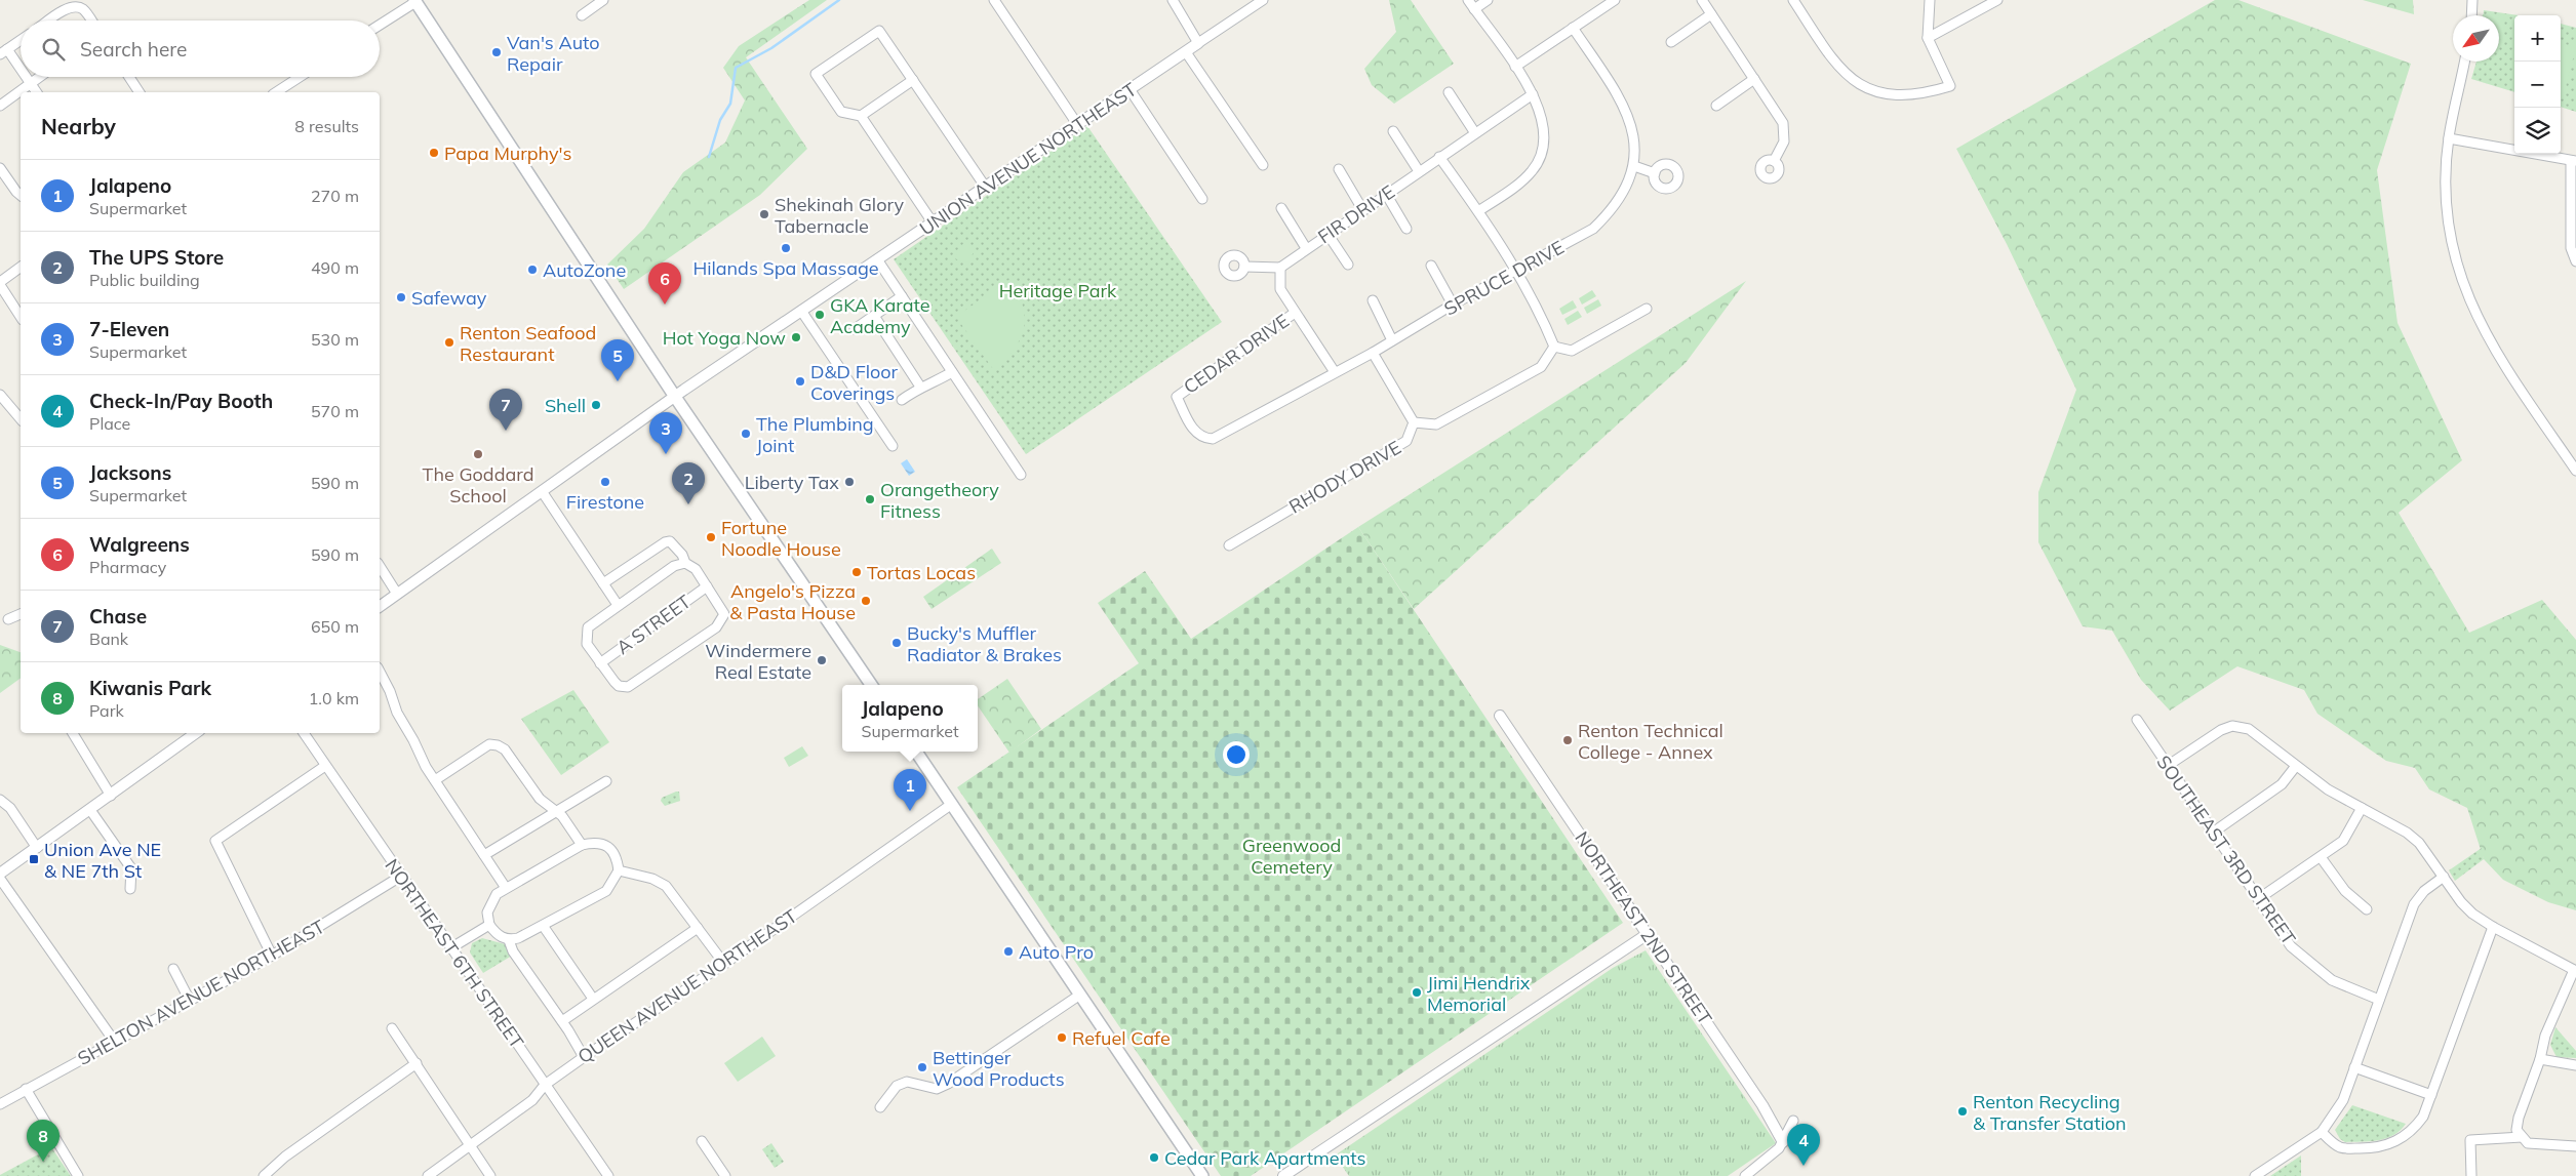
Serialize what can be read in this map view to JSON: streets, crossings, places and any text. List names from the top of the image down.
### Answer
{
  "streets": {
    "street": [
      "UNION AVENUE NORTHEAST",
      "FIR DRIVE",
      "SPRUCE DRIVE",
      "CEDAR DRIVE",
      "RHODY DRIVE",
      "A STREET",
      "SOUTHEAST 3RD STREET",
      "NORTHEAST 2ND STREET",
      "NORTHEAST 6TH STREET",
      "QUEEN AVENUE NORTHEAST",
      "SHELTON AVENUE NORTHEAST"
    ]
  },
  "crossings": [
    ["SPRUCE DRIVE", "CEDAR DRIVE"],
    ["NORTHEAST 6TH STREET", "QUEEN AVENUE NORTHEAST"],
    ["NORTHEAST 6TH STREET", "SHELTON AVENUE NORTHEAST"]
  ],
  "parks": ["Heritage Park", "Greenwood Cemetery"],
  "places": {
    "other": [
      "Van's Auto Repair",
      "Papa Murphy's",
      "Shekinah Glory Tabernacle",
      "Hilands Spa Massage",
      "AutoZone",
      "Safeway",
      "GKA Karate Academy",
      "Hot Yoga Now",
      "Renton Seafood Restaurant",
      "D&D Floor Coverings",
      "Shell",
      "The Plumbing Joint",
      "The Goddard School",
      "Firestone",
      "Liberty Tax",
      "Orangetheory Fitness",
      "Fortune Noodle House",
      "Tortas Locas",
      "Angelo's Pizza & Pasta House",
      "Bucky's Muffler Radiator & Brakes",
      "Windermere Real Estate",
      "Renton Technical College - Annex",
      "Auto Pro",
      "Jimi Hendrix Memorial",
      "Refuel Cafe",
      "Bettinger Wood Products",
      "Renton Recycling & Transfer Station",
      "Cedar Park Apartments"
    ],
    "transit": ["Union Ave NE & NE 7th St"]
  },
  "north": "bottom left",
  "page": {
    "map_buttons": ["+", "−"],
    "search": "Search here",
    "heading": ["Nearby", "8 results"],
    "list": [
      {
        "mark": "1",
        "name": "Jalapeno",
        "note": "Supermarket",
        "value": "270 m"
      },
      {
        "mark": "2",
        "name": "The UPS Store",
        "note": "Public building",
        "value": "490 m"
      },
      {
        "mark": "3",
        "name": "7-Eleven",
        "note": "Supermarket",
        "value": "530 m"
      },
      {
        "mark": "4",
        "name": "Check-In/Pay Booth",
        "note": "Place",
        "value": "570 m"
      },
      {
        "mark": "5",
        "name": "Jacksons",
        "note": "Supermarket",
        "value": "590 m"
      },
      {
        "mark": "6",
        "name": "Walgreens",
        "note": "Pharmacy",
        "value": "590 m"
      },
      {
        "mark": "7",
        "name": "Chase",
        "note": "Bank",
        "value": "650 m"
      },
      {
        "mark": "8",
        "name": "Kiwanis Park",
        "note": "Park",
        "value": "1.0 km"
      }
    ],
    "pins": [
      "6",
      "5",
      "7",
      "3",
      "2",
      "1",
      "8",
      "4"
    ],
    "popup": ["Jalapeno", "Supermarket"]
  }
}
